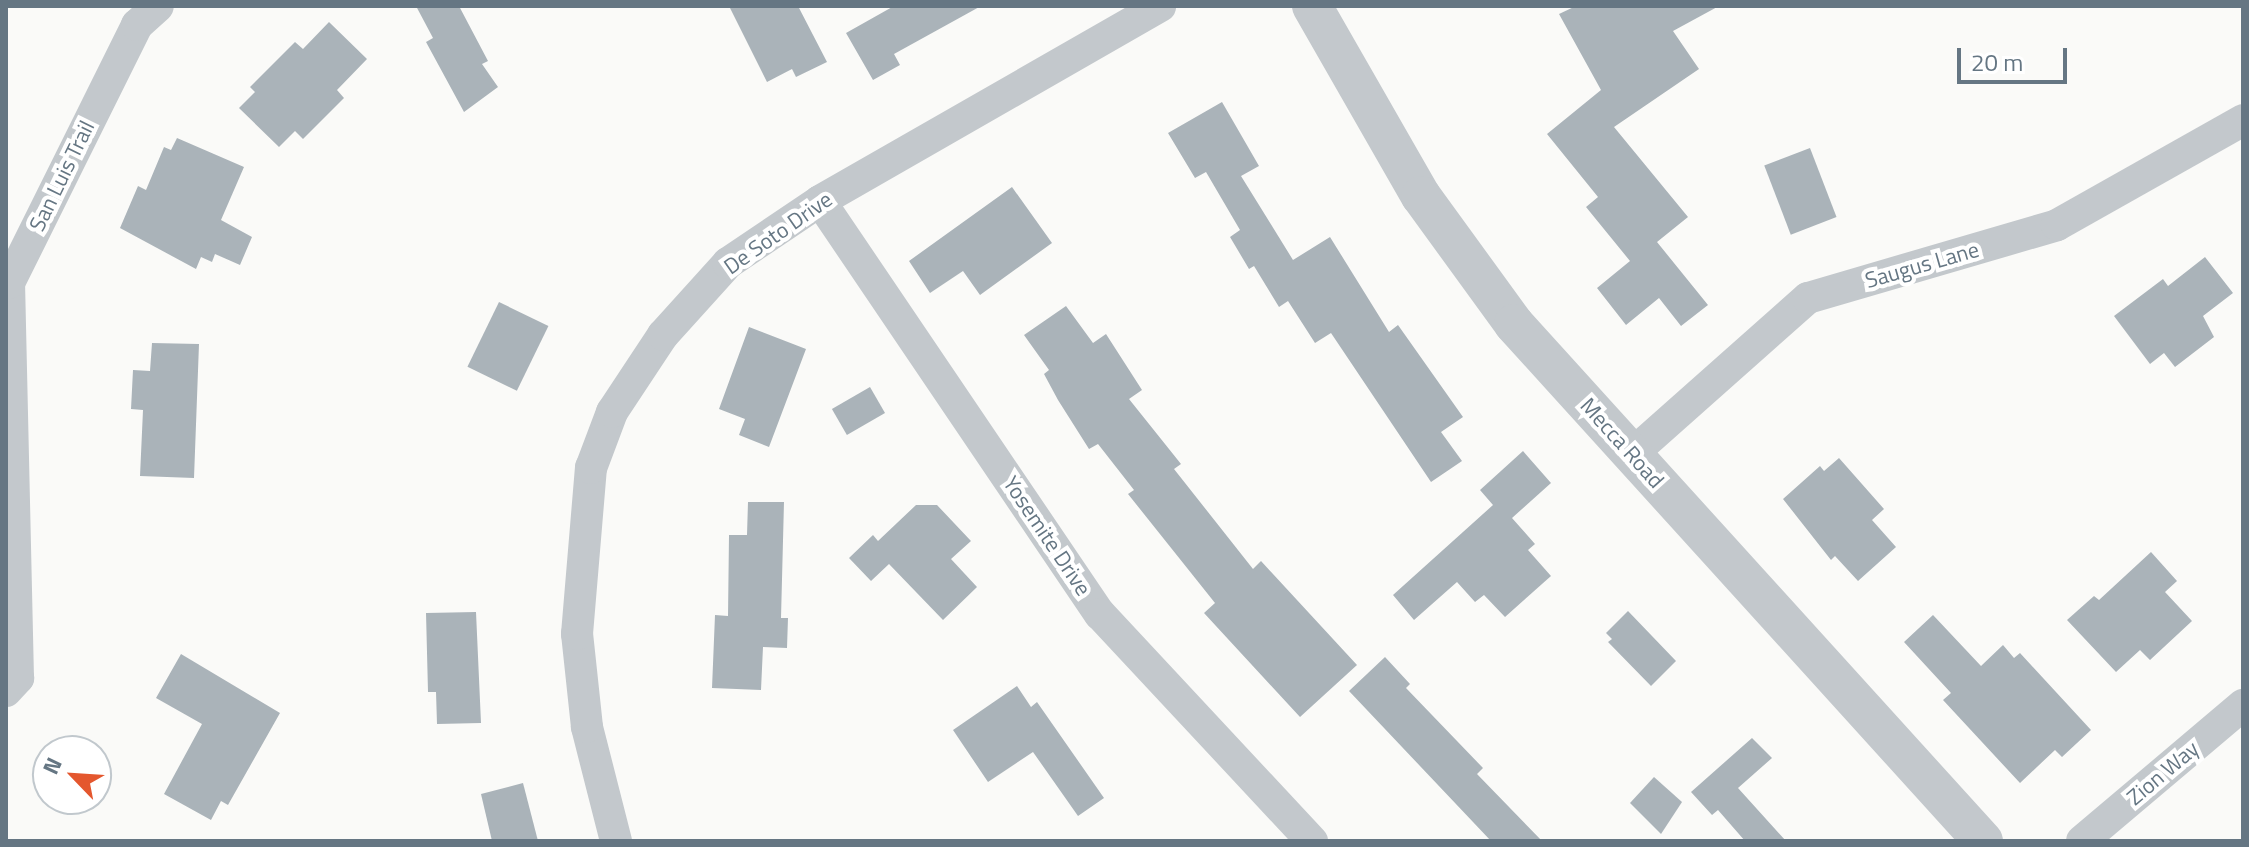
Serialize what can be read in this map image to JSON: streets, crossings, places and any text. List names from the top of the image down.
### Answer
{
  "streets": {
    "street": [
      "San Luis Trail",
      "De Soto Drive",
      "Saugus Lane",
      "Mecca Road",
      "Yosemite Drive",
      "Zion Way"
    ]
  },
  "crossings": [
    ["De Soto Drive", "Yosemite Drive"],
    ["Saugus Lane", "Mecca Road"]
  ],
  "scale_bar": "20 m",
  "north": "top left"
}
